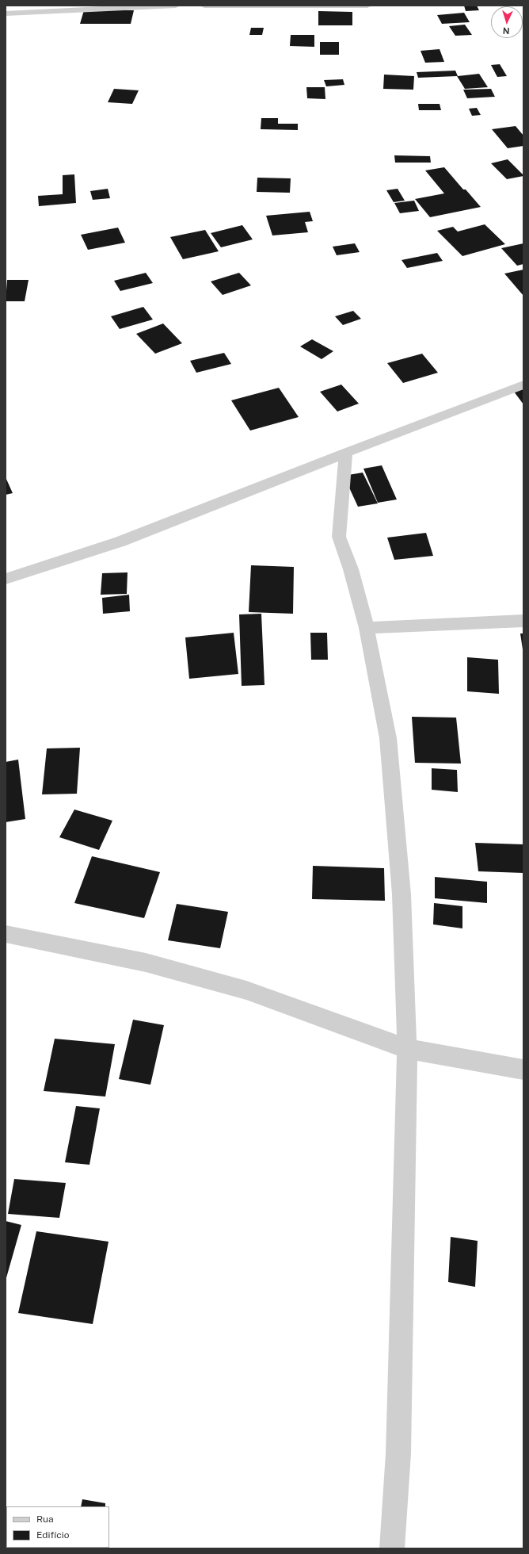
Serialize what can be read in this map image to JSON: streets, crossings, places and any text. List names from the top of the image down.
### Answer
{
  "legend": ["Rua", "Edifício"],
  "north": "bottom"
}
